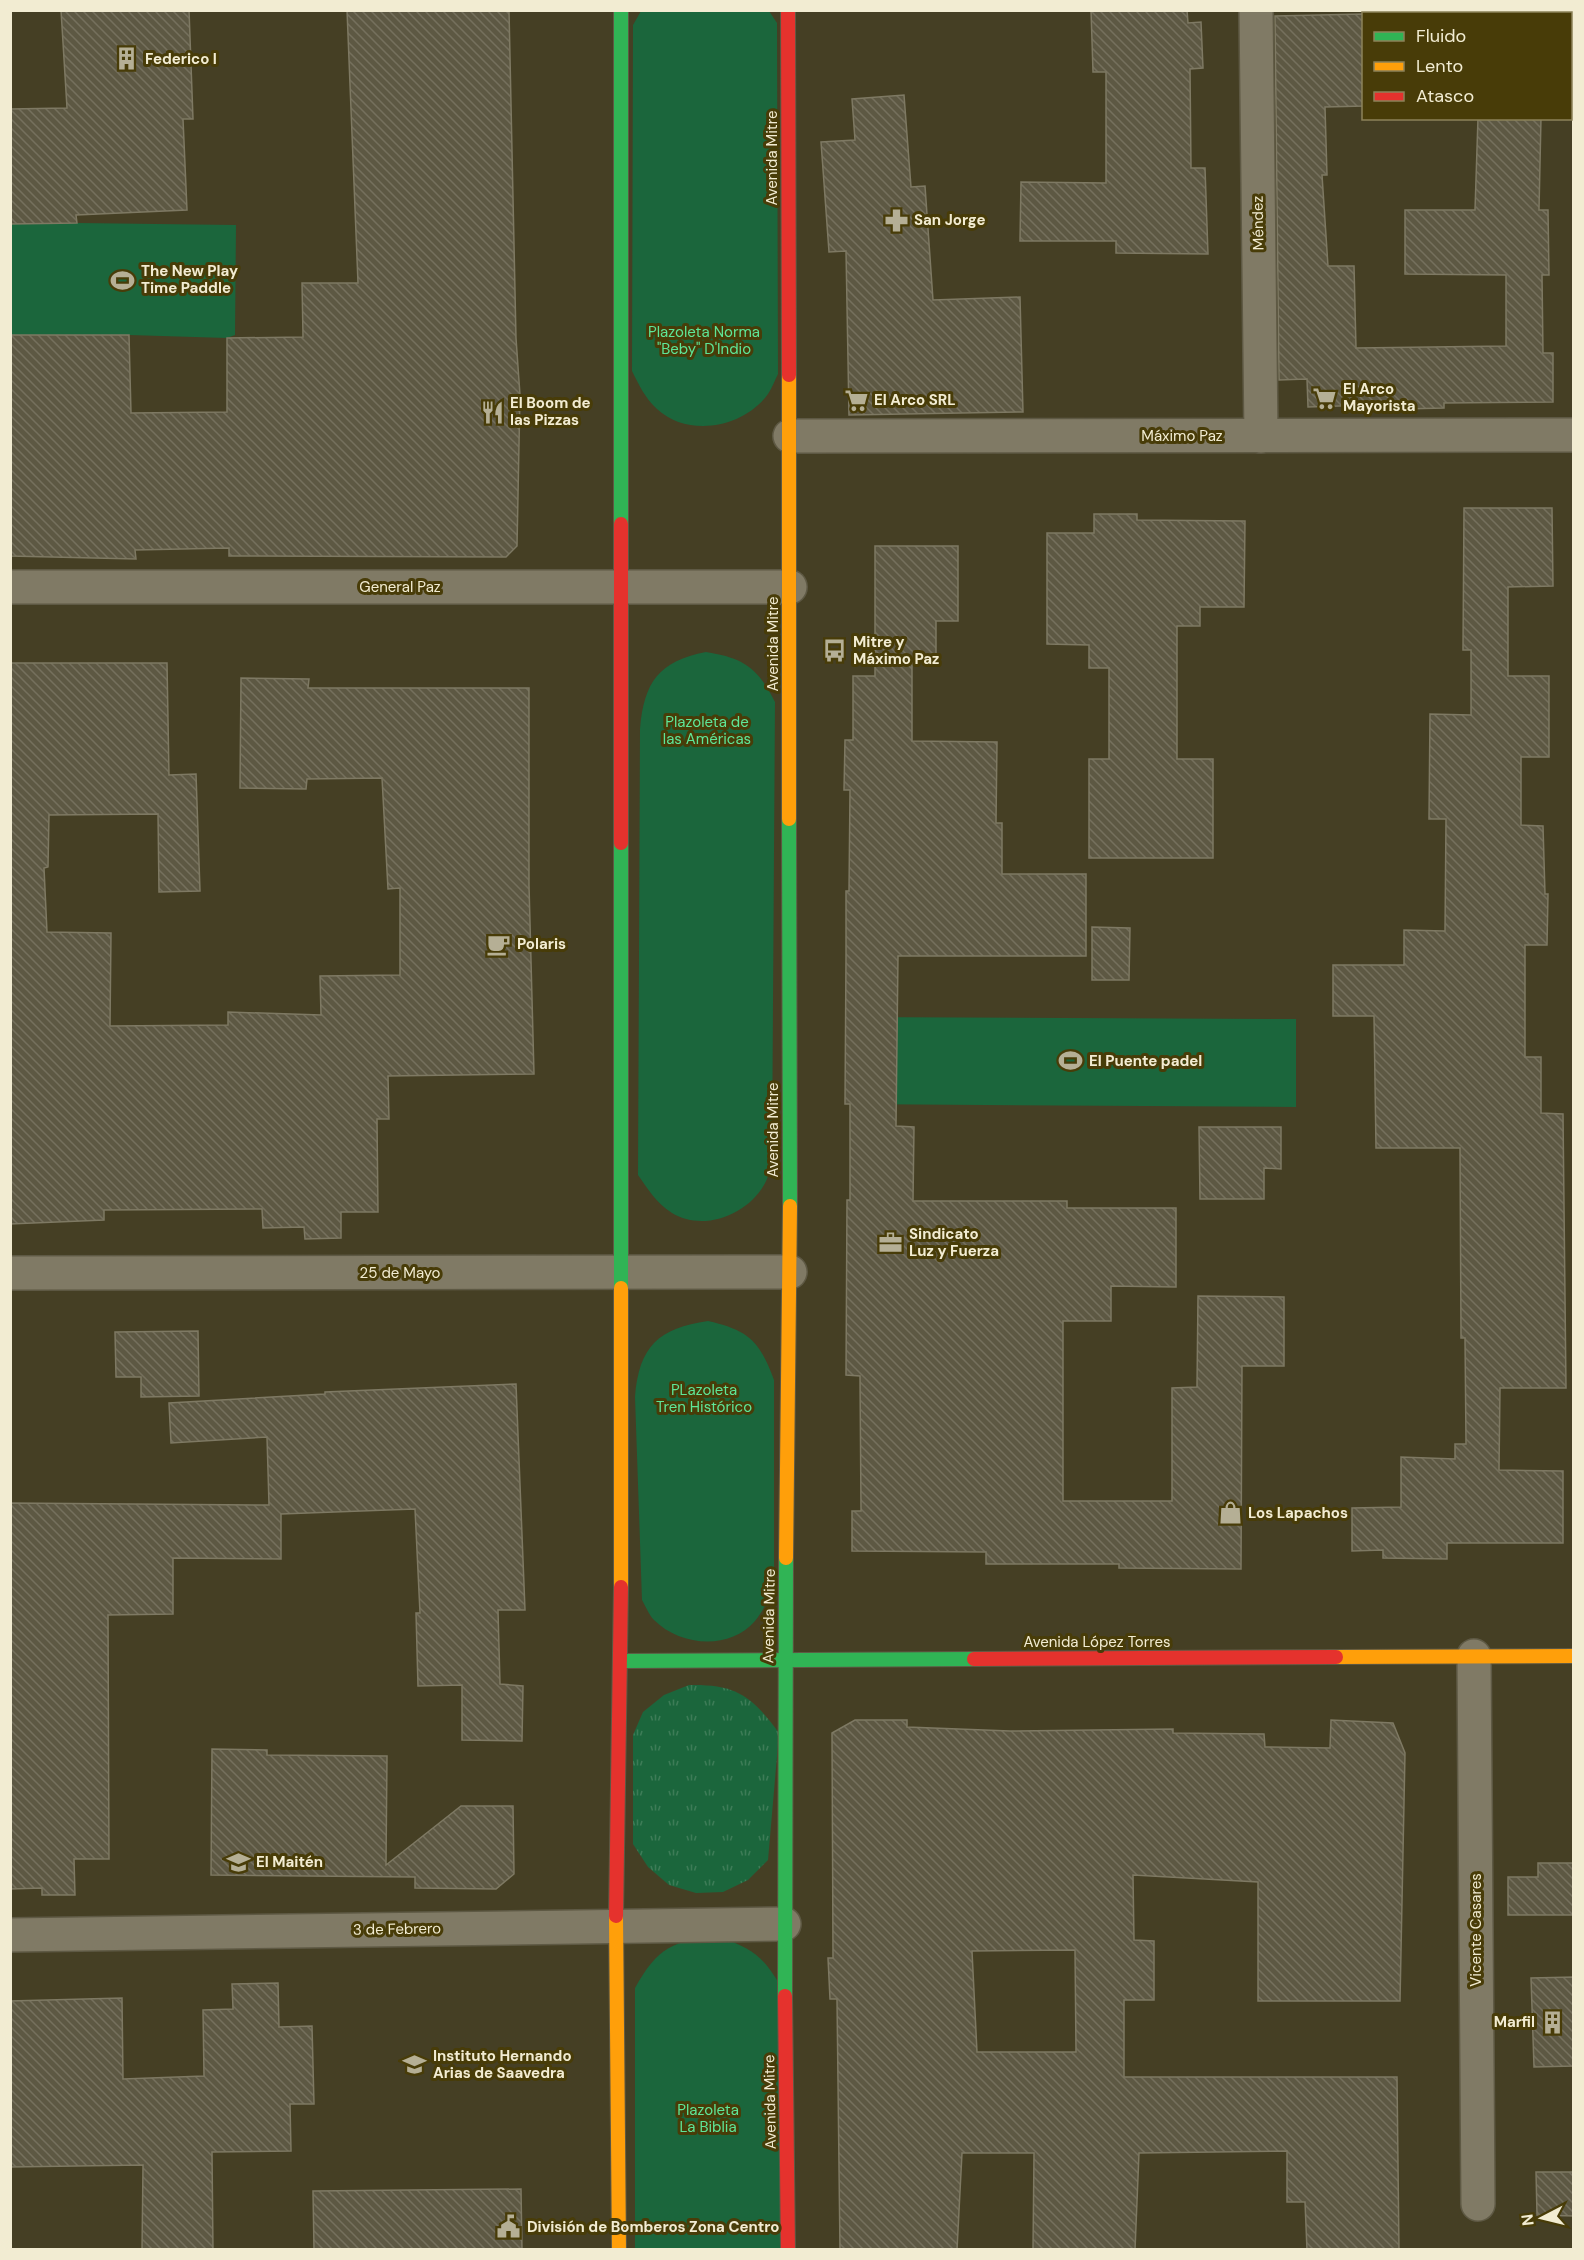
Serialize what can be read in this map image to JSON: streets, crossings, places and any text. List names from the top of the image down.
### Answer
{
  "streets": {
    "main road": ["Avenida Mitre", "Avenida López Torres"],
    "street": [
      "Méndez",
      "Máximo Paz",
      "General Paz",
      "25 de Mayo",
      "3 de Febrero",
      "Vicente Casares"
    ]
  },
  "crossings": [
    ["Avenida Mitre", "Máximo Paz"],
    ["Avenida Mitre", "General Paz"],
    ["Avenida Mitre", "25 de Mayo"],
    ["Avenida Mitre", "Avenida López Torres"],
    ["Avenida Mitre", "3 de Febrero"],
    ["Méndez", "Máximo Paz"],
    ["Avenida López Torres", "Vicente Casares"]
  ],
  "parks": [
    "Plazoleta Norma \"Beby\" D'Indio",
    "Plazoleta de las Américas",
    "PLazoleta Tren Histórico",
    "Plazoleta La Biblia"
  ],
  "places": {
    "building": ["Federico I", "Marfil"],
    "pharmacy": ["San Jorge"],
    "sports": ["The New Play Time Paddle", "El Puente padel"],
    "supermarket": ["El Arco Mayorista", "El Arco SRL"],
    "restaurant": ["El Boom de las Pizzas"],
    "bus stop": ["Mitre y Máximo Paz"],
    "cafe": ["Polaris"],
    "office": ["Sindicato Luz y Fuerza"],
    "shop": ["Los Lapachos"],
    "school or university": ["El Maitén", "Instituto Hernando Arias de Saavedra"],
    "public building": ["División de Bomberos Zona Centro"]
  },
  "legend": ["Fluido", "Lento", "Atasco"],
  "north": "left"
}
